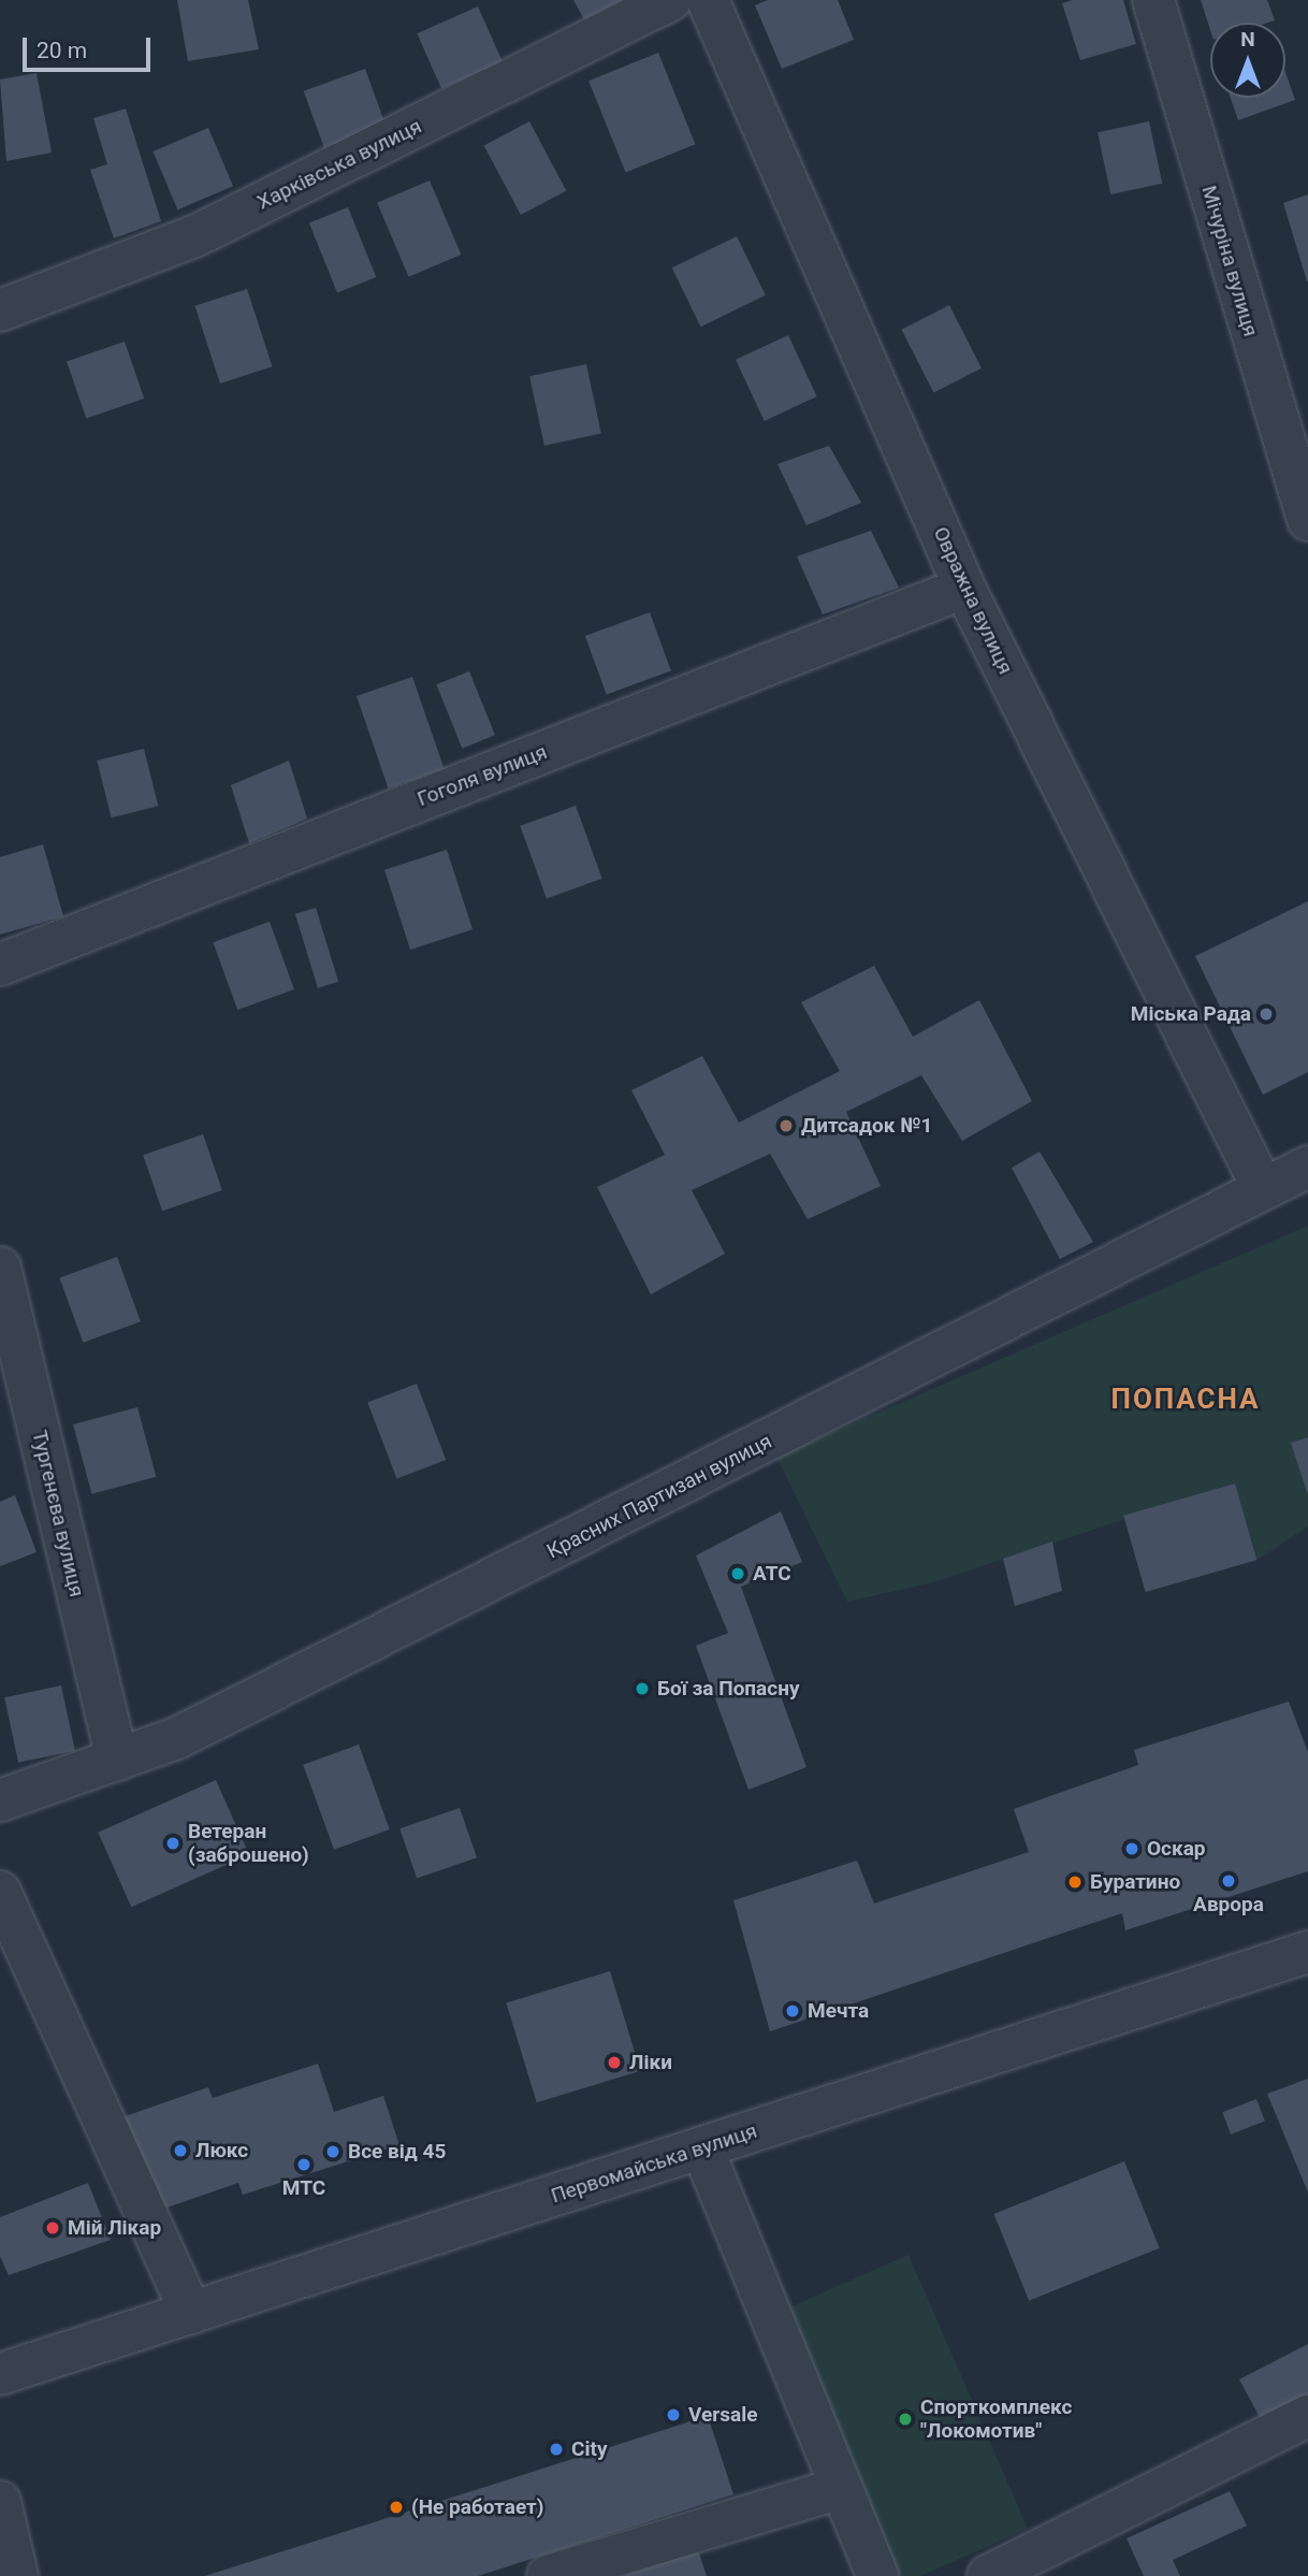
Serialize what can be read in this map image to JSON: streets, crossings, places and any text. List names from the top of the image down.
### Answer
{
  "streets": {
    "street": [
      "Харківська вулиця",
      "Мічуріна вулиця",
      "Овражна вулиця",
      "Гоголя вулиця",
      "Красних Партизан вулиця",
      "Тургенєва вулиця",
      "Первомайська вулиця"
    ]
  },
  "crossings": [
    ["Овражна вулиця", "Гоголя вулиця"],
    ["Овражна вулиця", "Красних Партизан вулиця"],
    ["Красних Партизан вулиця", "Тургенєва вулиця"]
  ],
  "districts": ["ПОПАСНА"],
  "places": [
    "Міська Рада",
    "Дитсадок №1",
    "АТС",
    "Бої за Попасну",
    "Ветеран (заброшено)",
    "Оскар",
    "Аврора",
    "Буратино",
    "Мечта",
    "Ліки",
    "Люкс",
    "Все від 45",
    "МТС",
    "Мій Лікар",
    "Versale",
    "Спорткомплекс \"Локомотив\"",
    "City",
    "(Не работает)"
  ],
  "scale_bar": "20 m",
  "north": "top"
}
